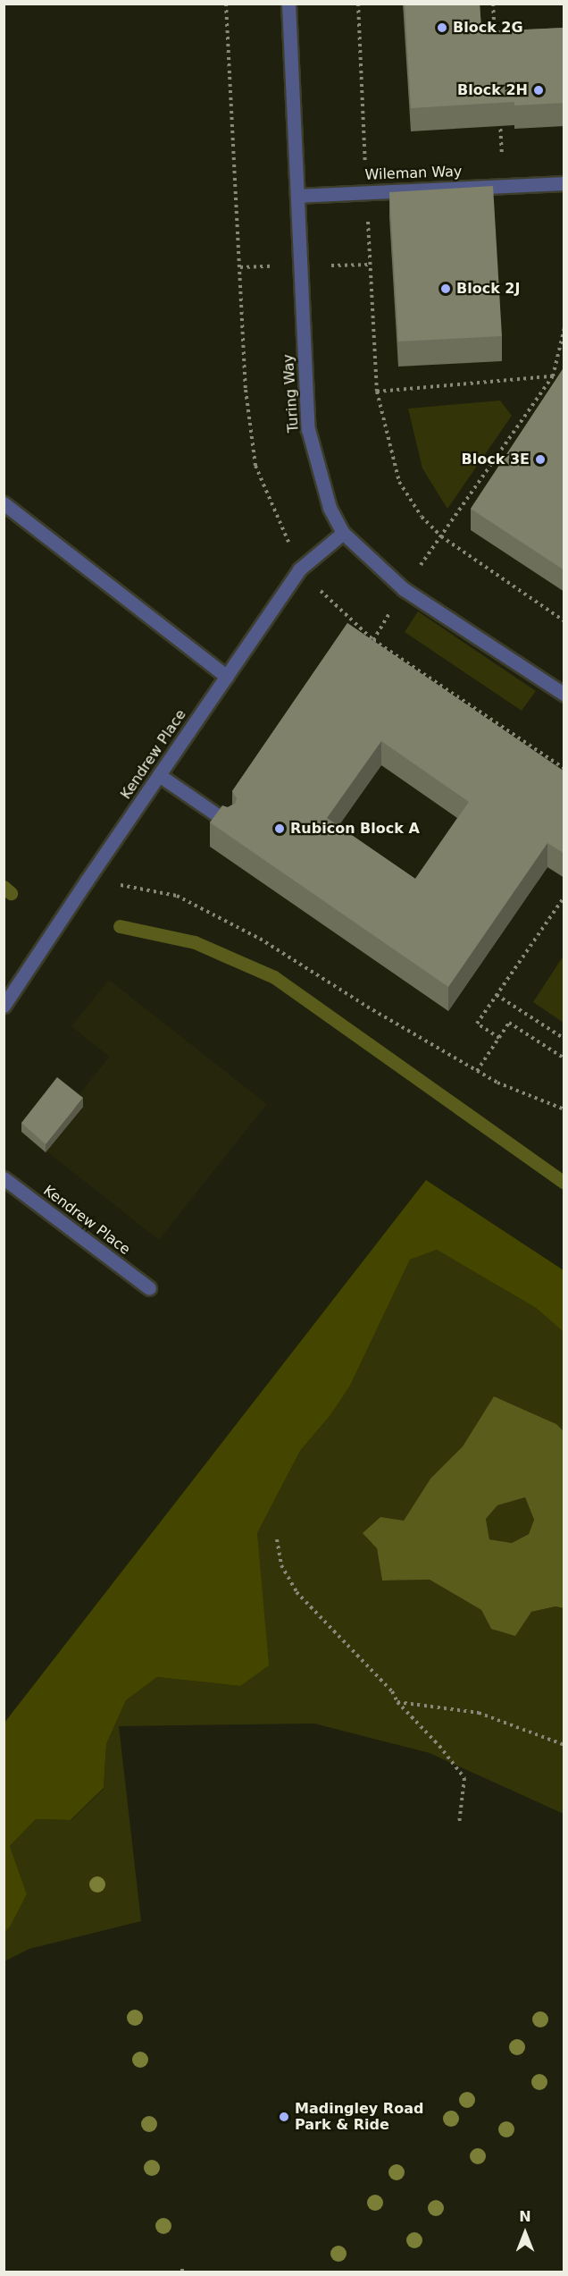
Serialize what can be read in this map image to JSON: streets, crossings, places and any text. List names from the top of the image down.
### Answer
{
  "streets": {
    "street": ["Wileman Way", "Turing Way", "Kendrew Place"]
  },
  "crossings": [
    ["Wileman Way", "Turing Way"],
    ["Turing Way", "Kendrew Place"]
  ],
  "places": [
    "Block 2G",
    "Block 2H",
    "Block 2J",
    "Block 3E",
    "Rubicon Block A",
    "Madingley Road Park & Ride"
  ],
  "north": "top"
}
